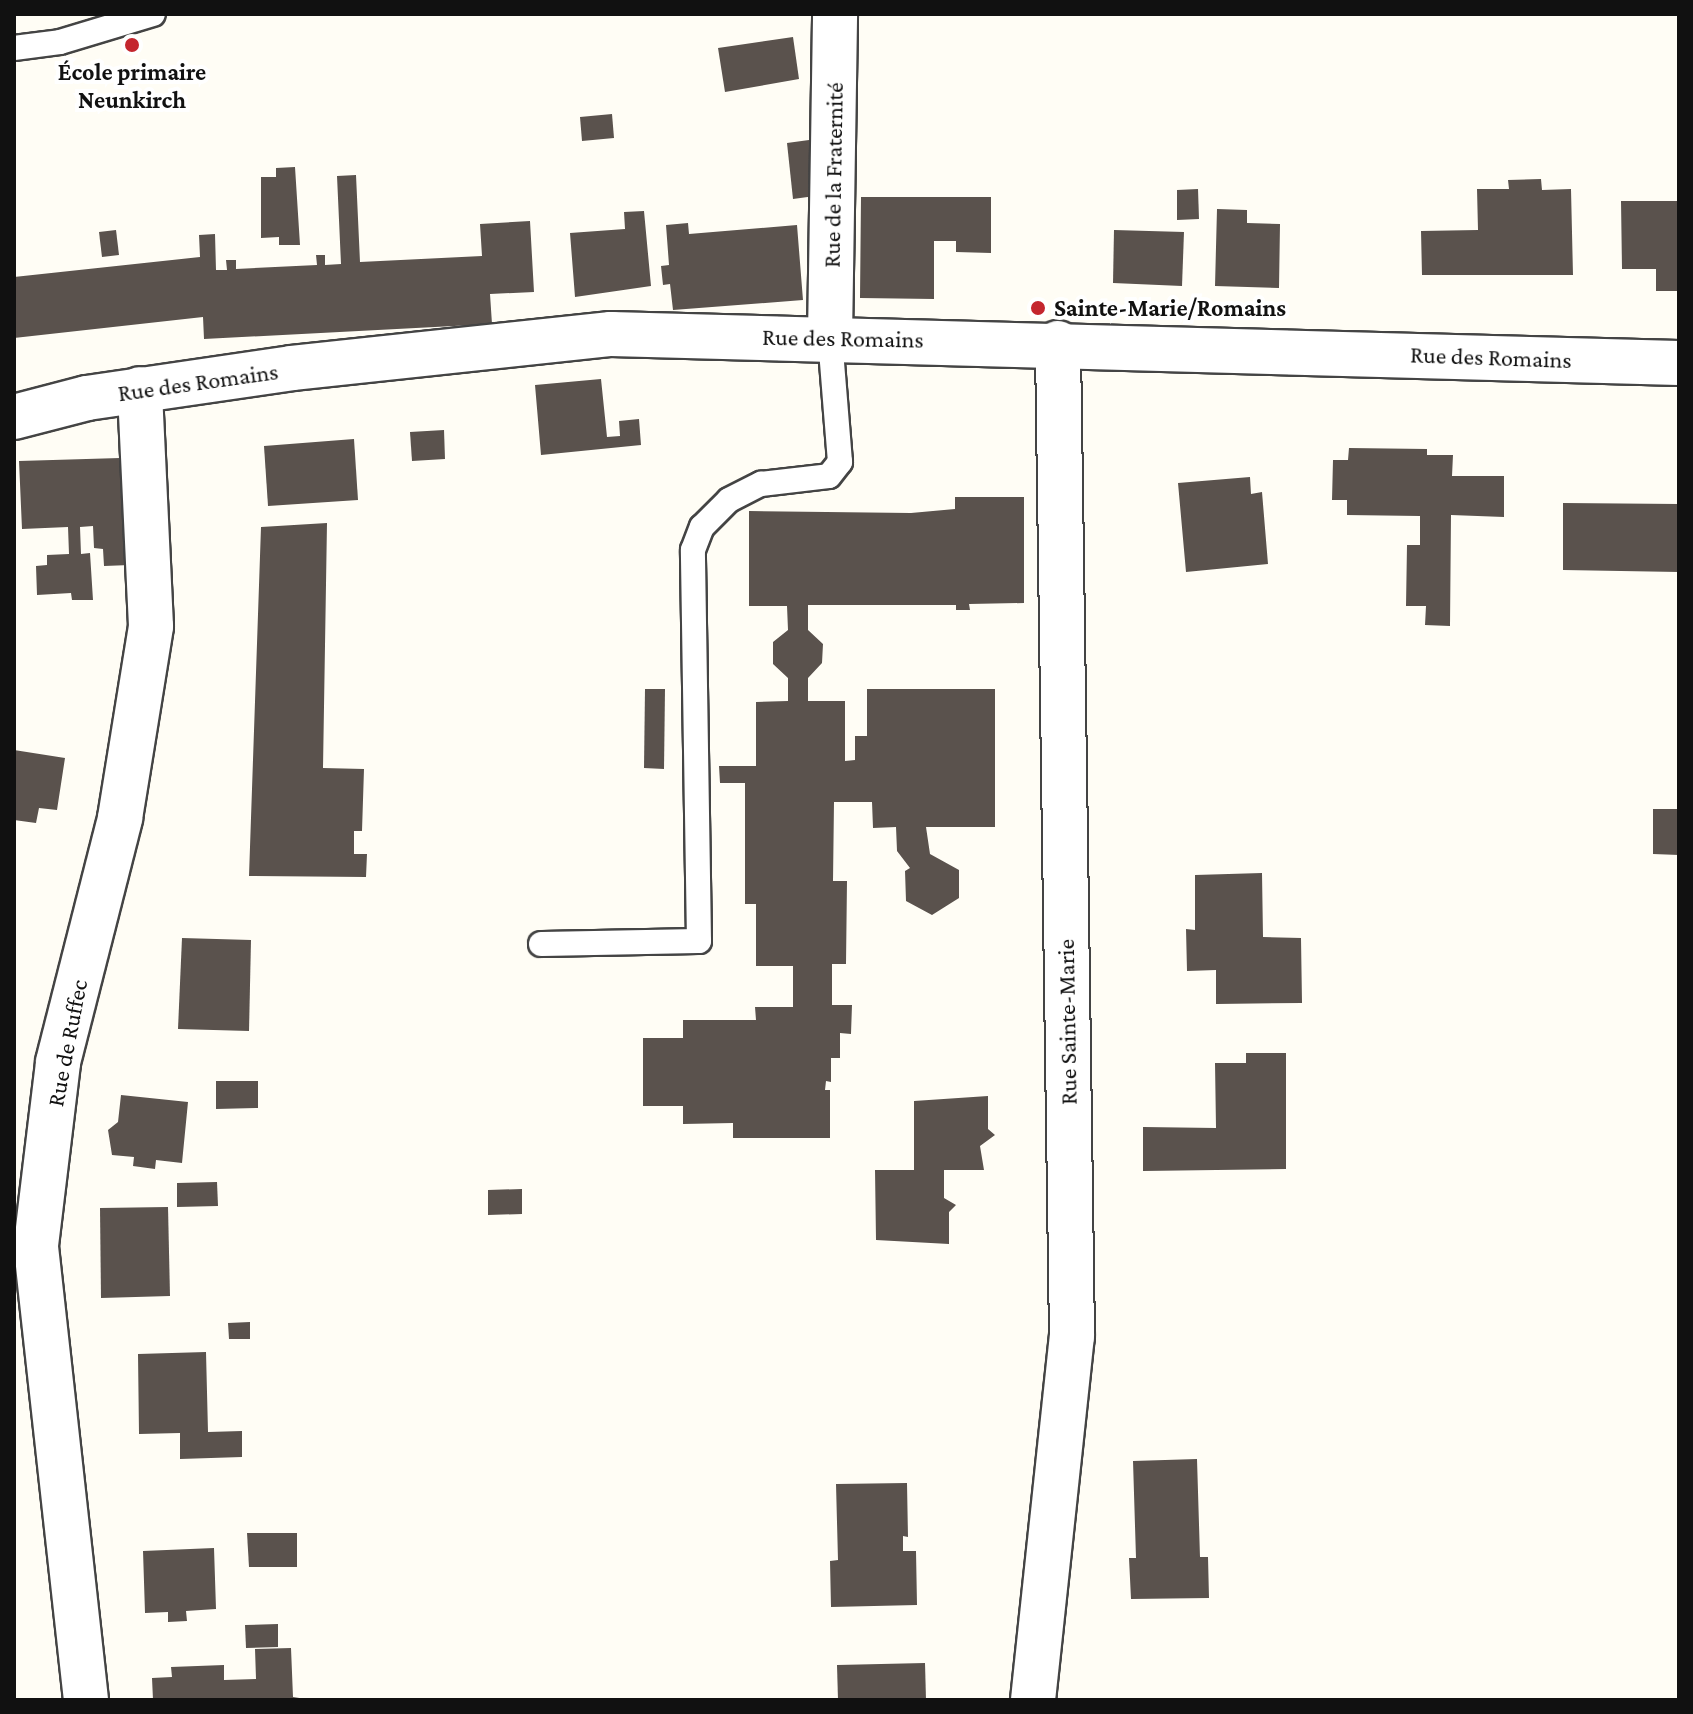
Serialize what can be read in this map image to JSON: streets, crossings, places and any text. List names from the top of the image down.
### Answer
{
  "streets": {
    "street": [
      "Rue de la Fraternité",
      "Rue des Romains",
      "Rue Sainte-Marie",
      "Rue de Ruffec"
    ]
  },
  "crossings": [
    ["Rue de la Fraternité", "Rue des Romains"],
    ["Rue des Romains", "Rue Sainte-Marie"],
    ["Rue des Romains", "Rue de Ruffec"]
  ],
  "places": ["École primaire Neunkirch", "Sainte-Marie/Romains"]
}
